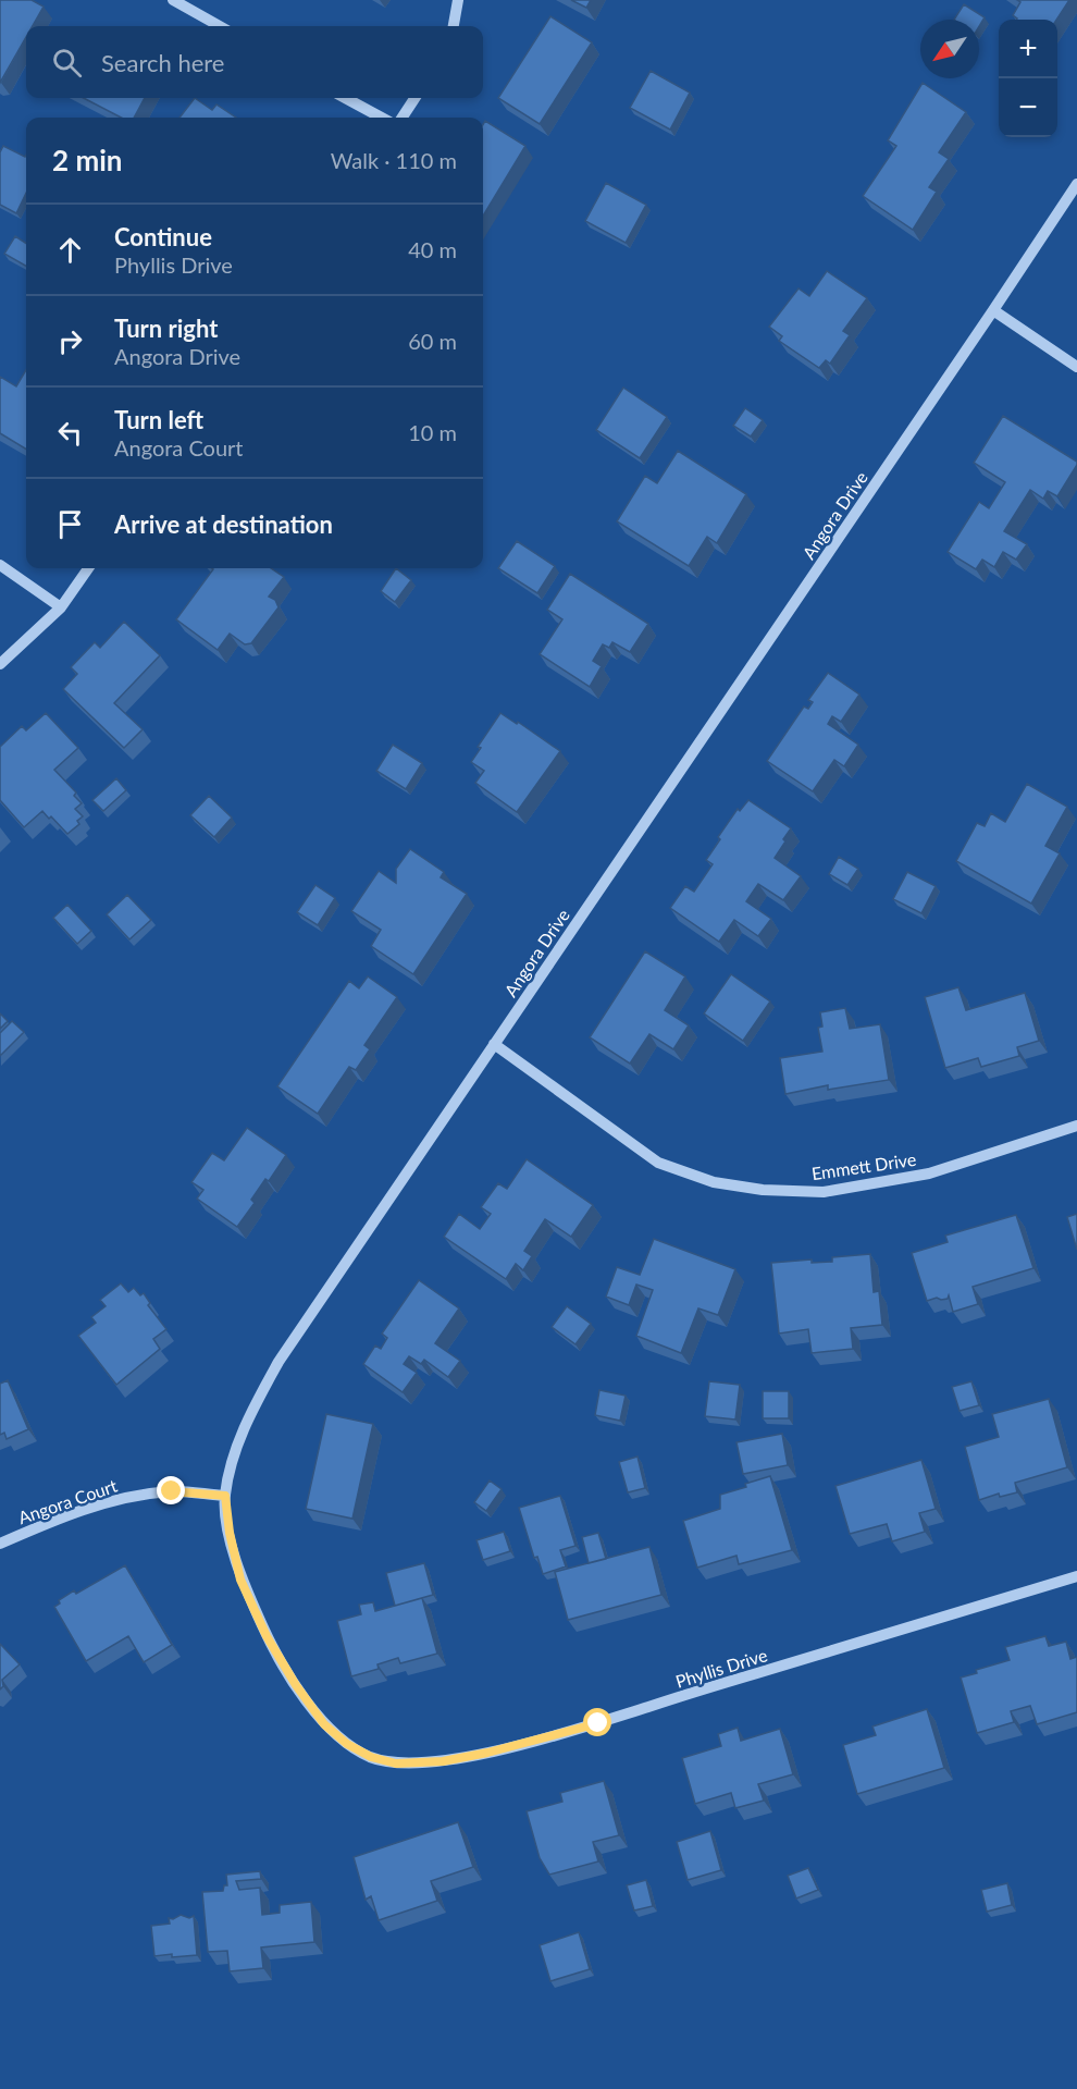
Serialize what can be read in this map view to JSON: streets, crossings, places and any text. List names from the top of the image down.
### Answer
{
  "streets": {
    "street": [
      "Angora Drive",
      "Emmett Drive",
      "Angora Court",
      "Phyllis Drive"
    ]
  },
  "crossings": [
    ["Angora Drive", "Emmett Drive"],
    ["Angora Drive", "Angora Court"],
    ["Angora Drive", "Phyllis Drive"]
  ],
  "north": "bottom left",
  "page": {
    "map_buttons": ["+", "−"],
    "search": "Search here",
    "heading": ["2 min", "Walk · 110 m"],
    "list": [
      ["Continue", "Phyllis Drive", "40 m"],
      ["Turn right", "Angora Drive", "60 m"],
      ["Turn left", "Angora Court", "10 m"],
      "Arrive at destination"
    ]
  }
}
